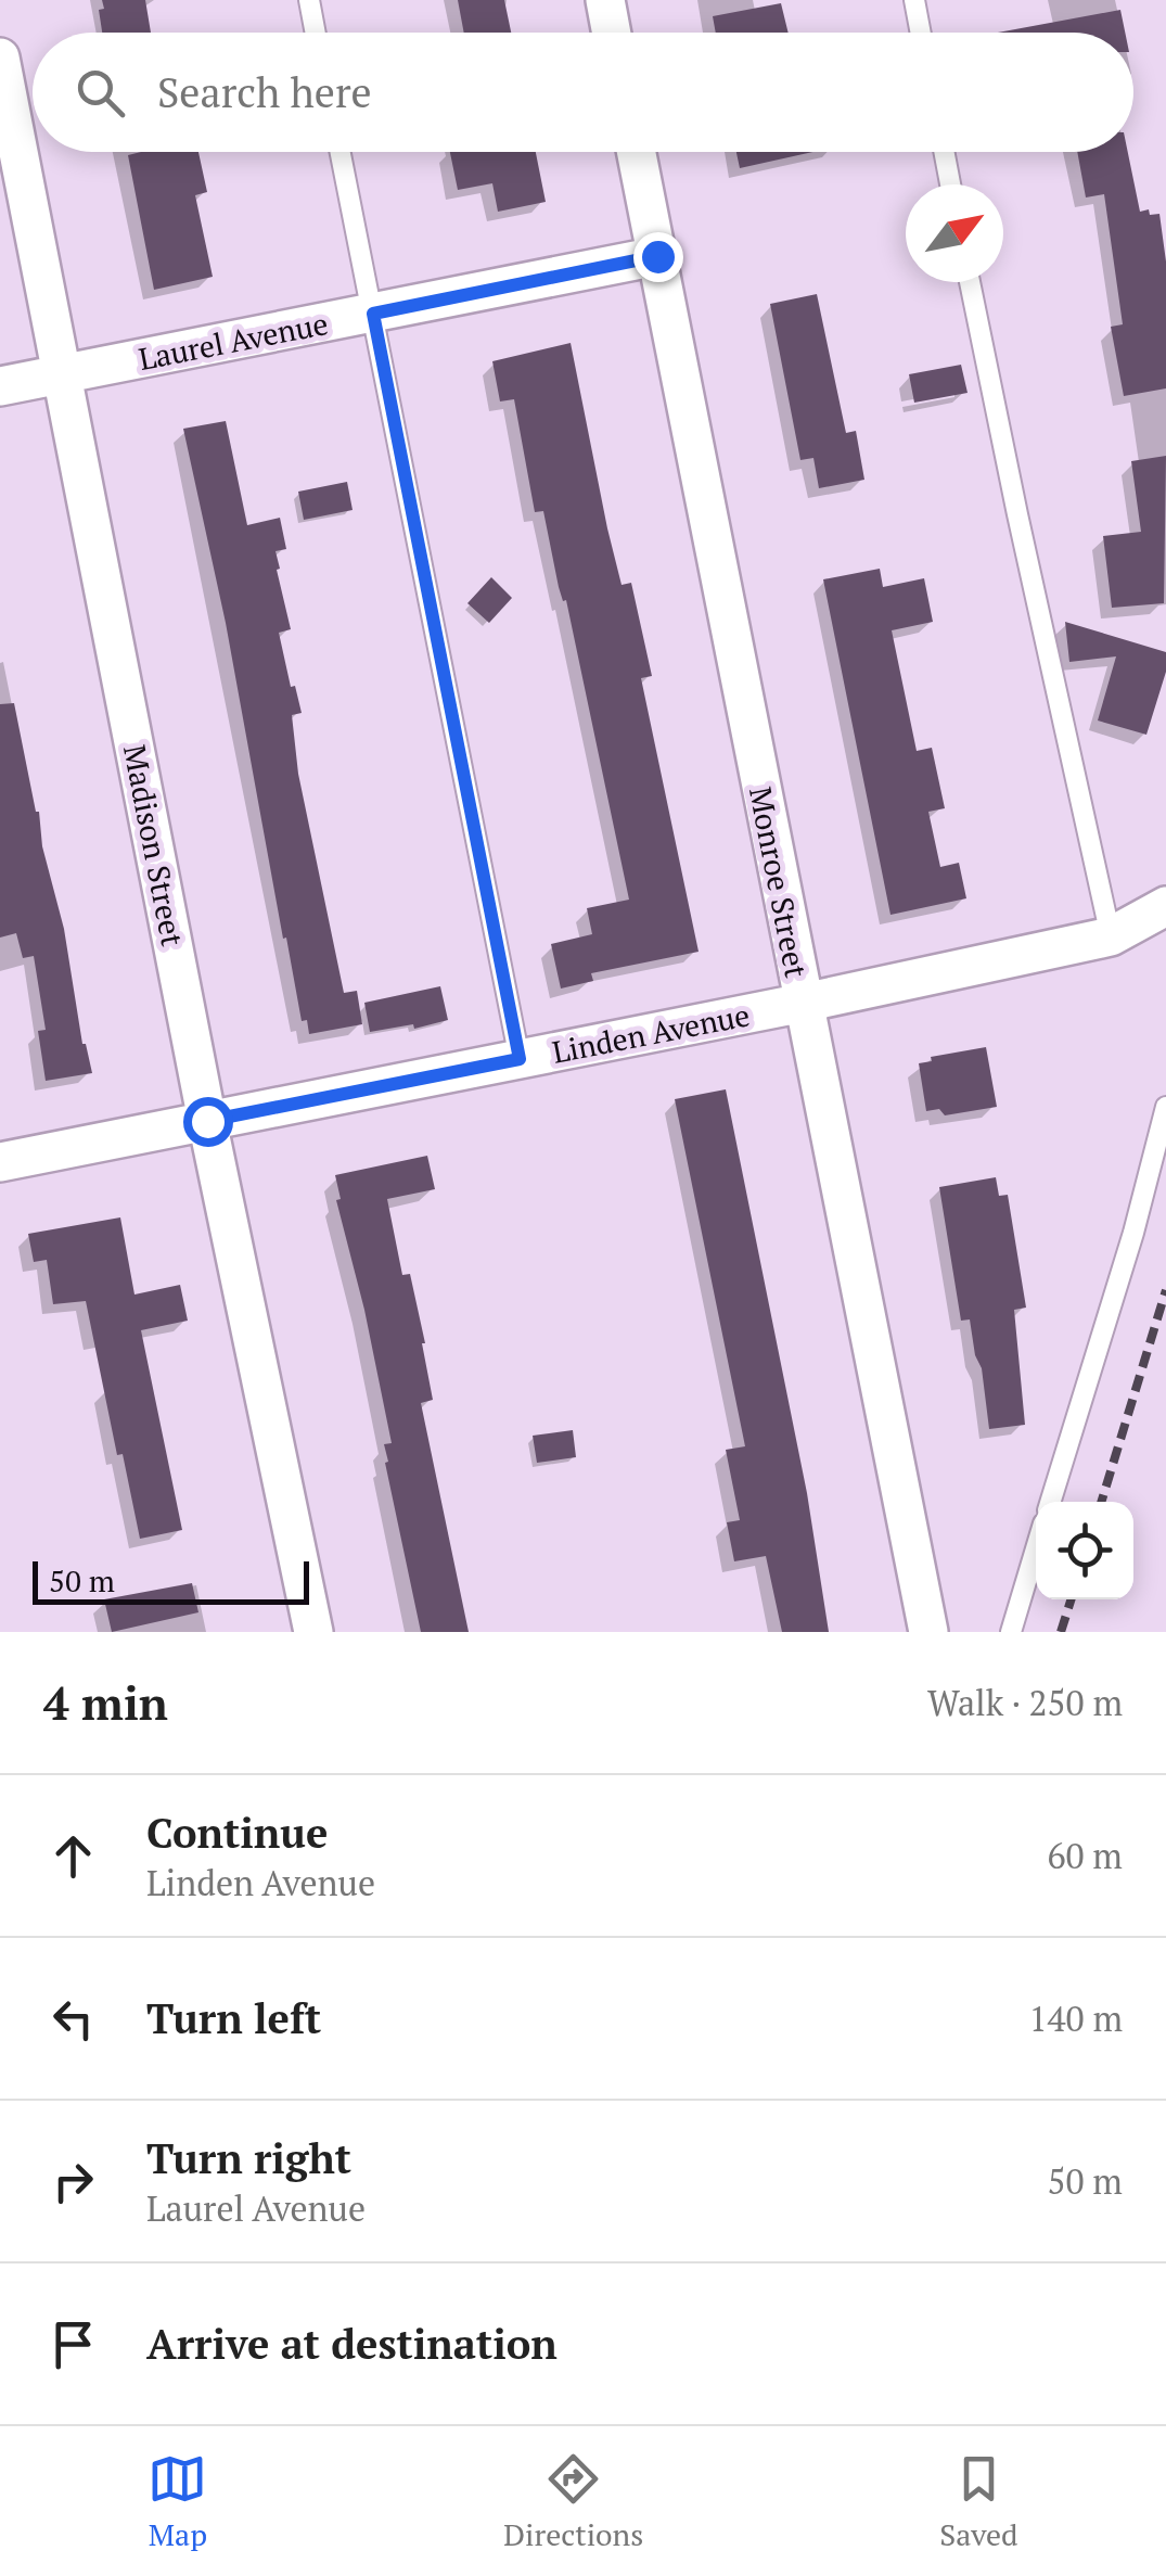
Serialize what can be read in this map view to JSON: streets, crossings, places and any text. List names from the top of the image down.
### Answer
{
  "streets": {
    "street": [
      "Laurel Avenue",
      "Madison Street",
      "Monroe Street",
      "Linden Avenue"
    ]
  },
  "crossings": [
    ["Laurel Avenue", "Madison Street"],
    ["Laurel Avenue", "Monroe Street"],
    ["Madison Street", "Linden Avenue"],
    ["Monroe Street", "Linden Avenue"]
  ],
  "scale_bar": "50 m",
  "north": "top right",
  "page": {
    "search": "Search here",
    "scale": "50 m",
    "heading": ["4 min", "Walk · 250 m"],
    "list": [
      ["Continue", "Linden Avenue", "60 m"],
      ["Turn left", "140 m"],
      ["Turn right", "Laurel Avenue", "50 m"],
      "Arrive at destination"
    ],
    "nav": ["Map", "Directions", "Saved"]
  }
}
